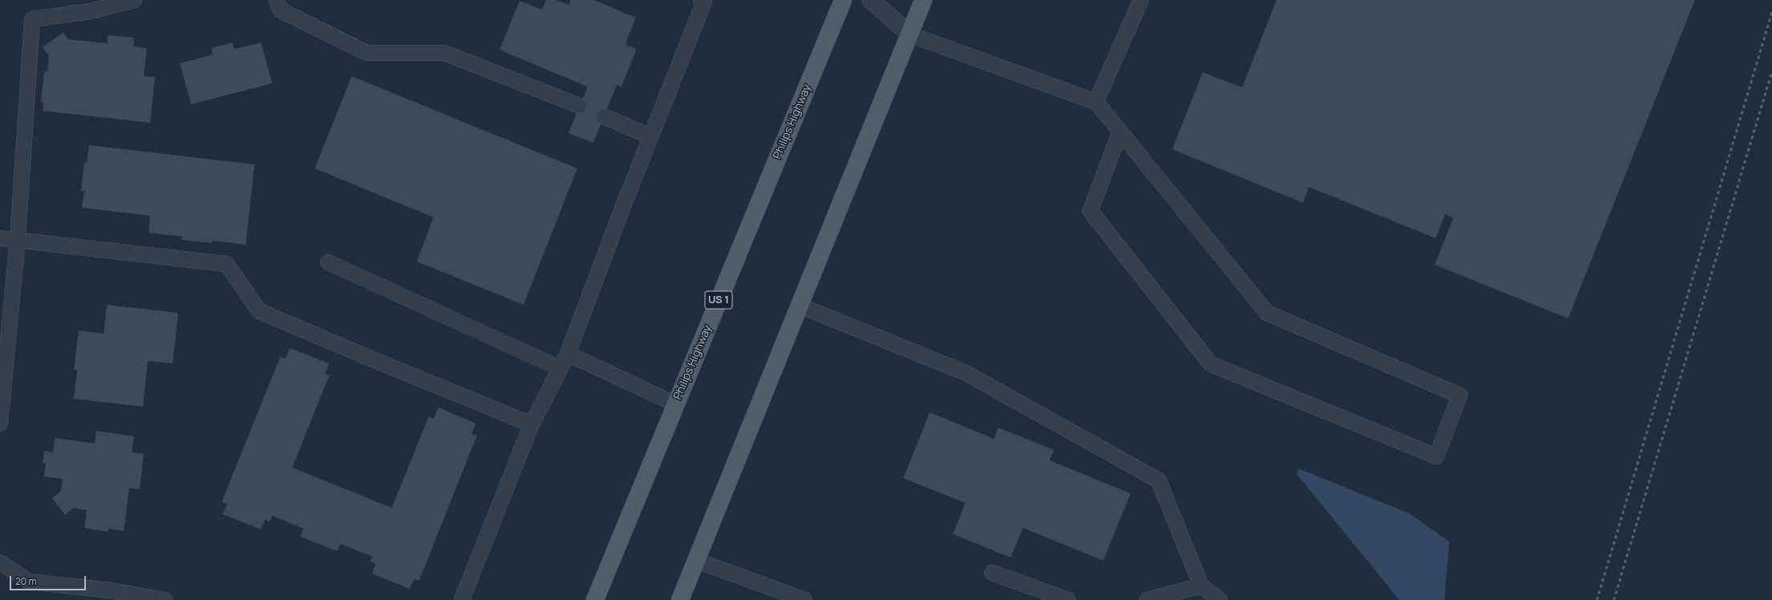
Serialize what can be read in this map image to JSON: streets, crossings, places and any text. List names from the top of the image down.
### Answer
{
  "streets": {
    "main road": ["Philips Highway", "US 1"]
  },
  "scale_bar": "20 m"
}
